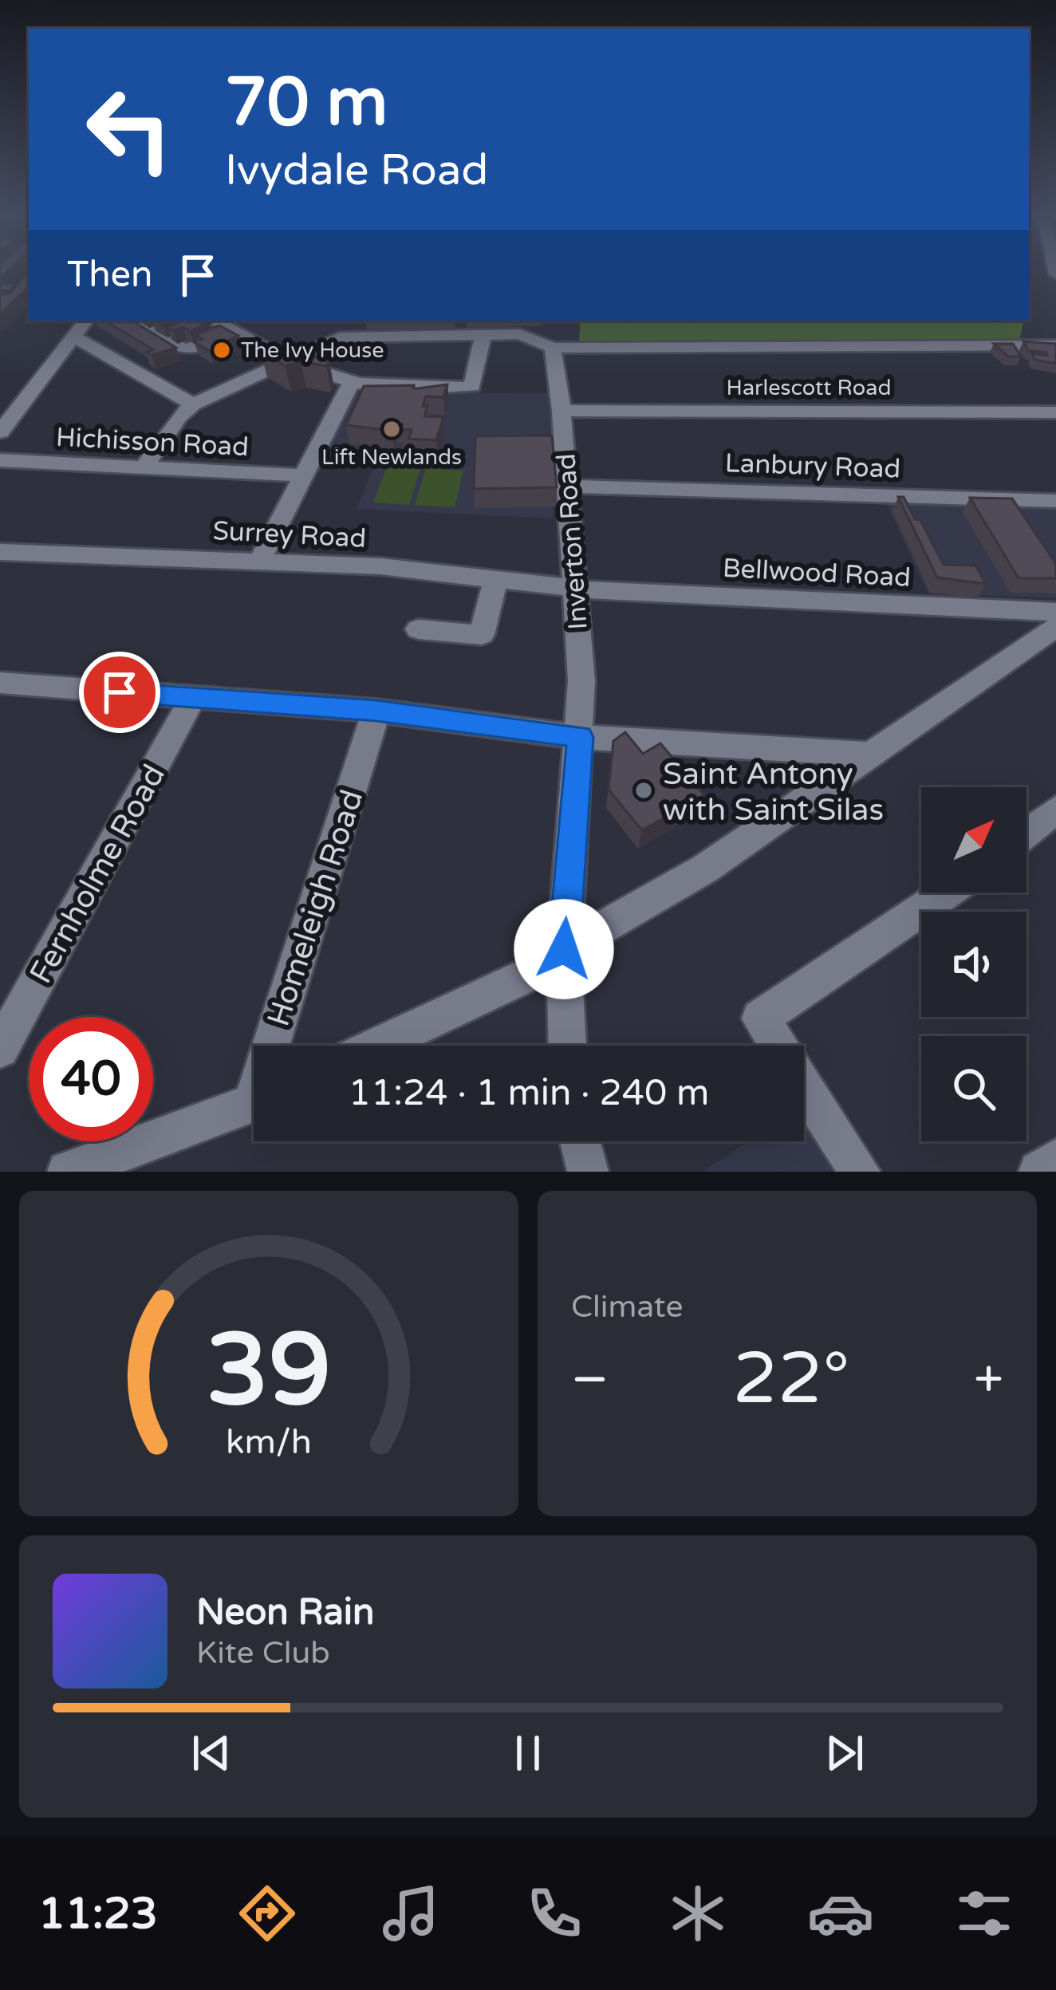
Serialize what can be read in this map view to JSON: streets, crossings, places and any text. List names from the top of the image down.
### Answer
{
  "streets": {
    "street": [
      "Harlescott Road",
      "Hichisson Road",
      "Lanbury Road",
      "Surrey Road",
      "Inverton Road",
      "Bellwood Road",
      "Fernholme Road",
      "Homeleigh Road"
    ]
  },
  "crossings": [
    ["Harlescott Road", "Inverton Road"],
    ["Lanbury Road", "Inverton Road"],
    ["Surrey Road", "Inverton Road"],
    ["Surrey Road", "Bellwood Road"],
    ["Inverton Road", "Bellwood Road"]
  ],
  "places": ["The Ivy House", "Lift Newlands", "Saint Antony with Saint Silas"],
  "north": "top right",
  "page": {
    "turn": ["70 m", "Ivydale Road"],
    "then": "Then",
    "limit": "40",
    "trip": "11:24 · 1 min · 240 m",
    "tile": "Climate",
    "heat": ["−", "22°", "+"],
    "song": ["Neon Rain", "Kite Club"],
    "tabs": "11:23",
    "gauge": ["39", "km/h"]
  }
}
